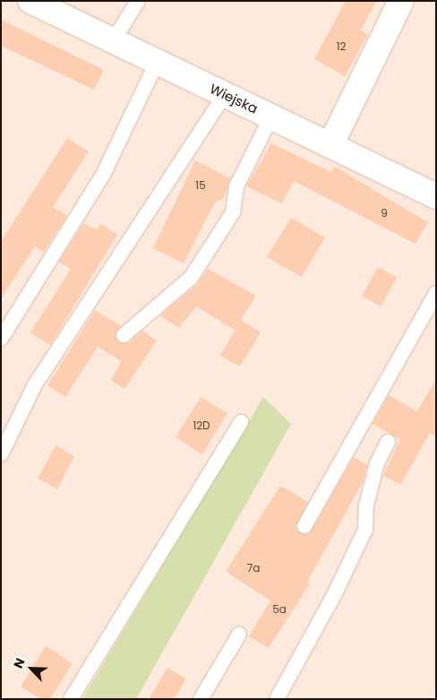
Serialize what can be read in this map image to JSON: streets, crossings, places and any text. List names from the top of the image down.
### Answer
{
  "streets": {
    "street": ["Wiejska"]
  },
  "house_numbers": [
    "12",
    "15",
    "9",
    "12D",
    "7a",
    "5a"
  ],
  "north": "top left"
}
